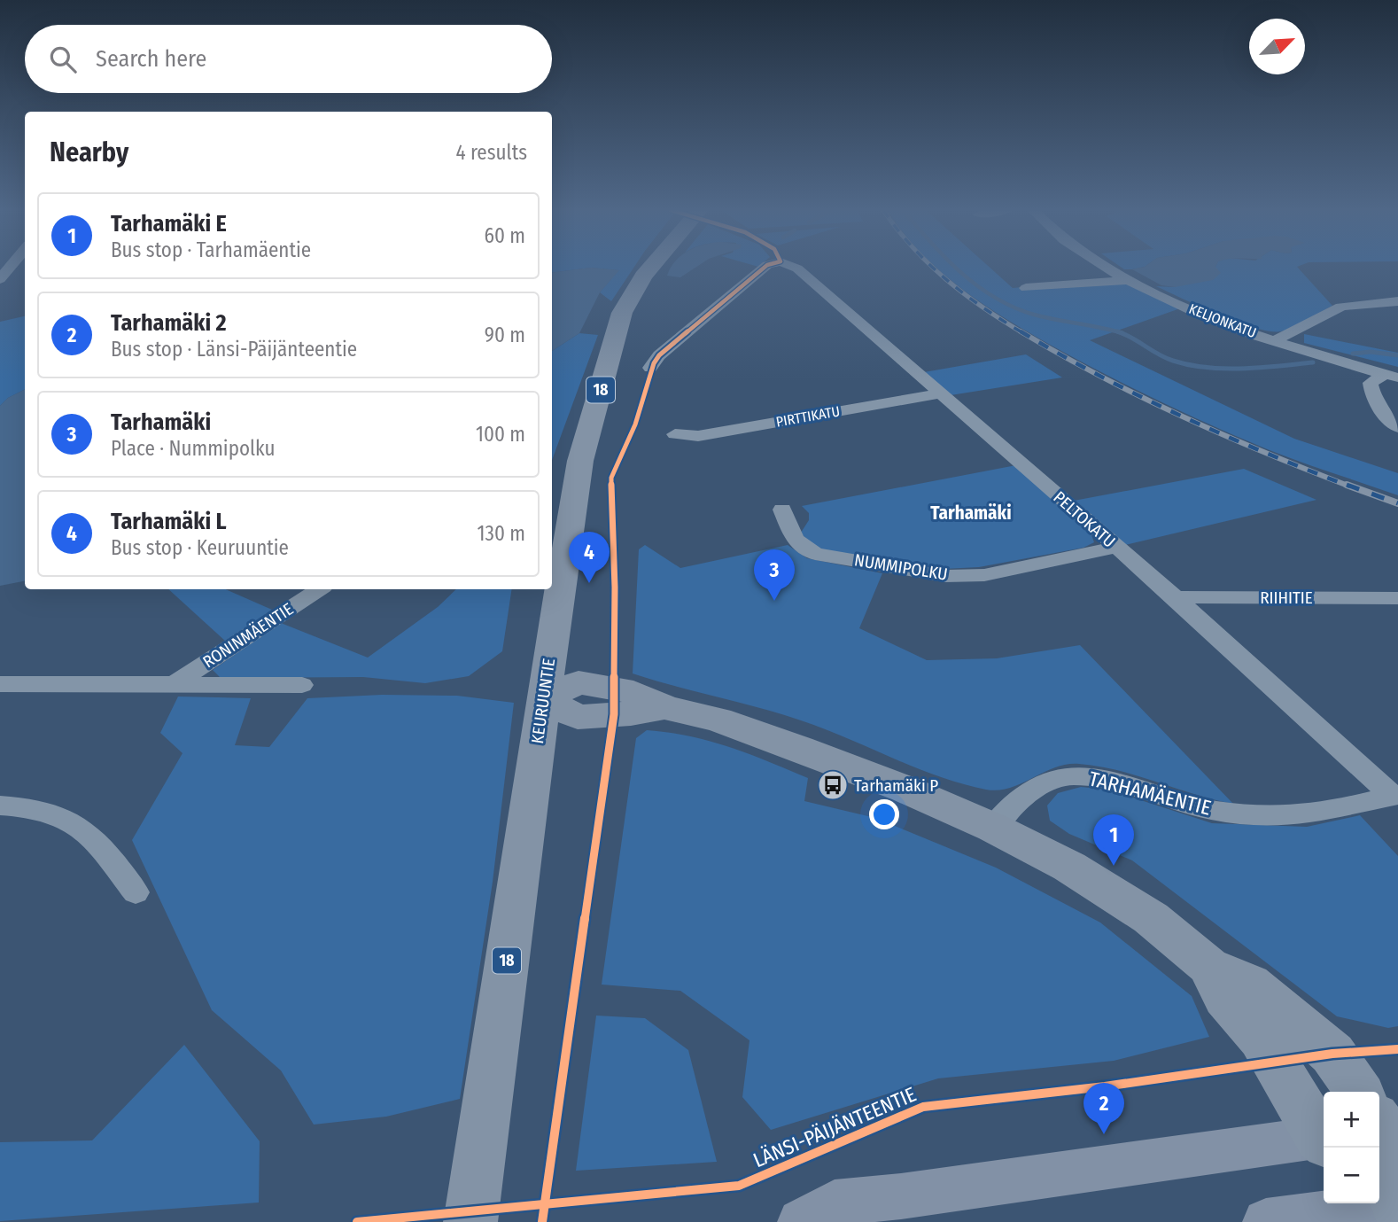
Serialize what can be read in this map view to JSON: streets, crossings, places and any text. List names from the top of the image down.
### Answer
{
  "streets": {
    "highway": ["18", "KEURUUNTIE"],
    "street": [
      "KELJONKATU",
      "PIRTTIKATU",
      "PELTOKATU",
      "NUMMIPOLKU",
      "RIIHITIE",
      "RONINMÄENTIE",
      "TARHAMÄENTIE"
    ],
    "cycle path": ["LÄNSI-PÄIJÄNTEENTIE"]
  },
  "crossings": [
    ["PIRTTIKATU", "PELTOKATU"],
    ["PELTOKATU", "NUMMIPOLKU"],
    ["PELTOKATU", "RIIHITIE"],
    ["PELTOKATU", "TARHAMÄENTIE"]
  ],
  "districts": ["Tarhamäki"],
  "places": {
    "bus stop": ["Tarhamäki P"]
  },
  "north": "top right",
  "page": {
    "search": "Search here",
    "heading": ["Nearby", "4 results"],
    "list": [
      {
        "mark": "1",
        "name": "Tarhamäki E",
        "note": "Bus stop · Tarhamäentie",
        "value": "60 m"
      },
      {
        "mark": "2",
        "name": "Tarhamäki 2",
        "note": "Bus stop · Länsi-Päijänteentie",
        "value": "90 m"
      },
      {
        "mark": "3",
        "name": "Tarhamäki",
        "note": "Place · Nummipolku",
        "value": "100 m"
      },
      {
        "mark": "4",
        "name": "Tarhamäki L",
        "note": "Bus stop · Keuruuntie",
        "value": "130 m"
      }
    ],
    "pins": [
      "4",
      "3",
      "1",
      "2"
    ],
    "map_buttons": ["+", "−"]
  }
}
